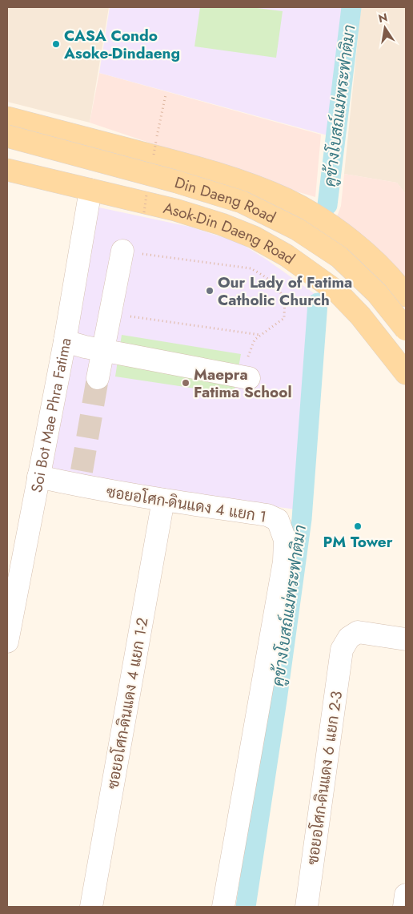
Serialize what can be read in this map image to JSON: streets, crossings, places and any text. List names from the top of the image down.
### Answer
{
  "streets": {
    "main road": ["Din Daeng Road", "Asok-Din Daeng Road"],
    "street": [
      "Soi Bot Mae Phra Fatima",
      "ซอยอโศก-ดินแดง 4 แยก 1",
      "ซอยอโศก-ดินแดง 4 แยก 1-2",
      "ซอยอโศก-ดินแดง 6 แยก 2-3"
    ]
  },
  "crossings": [
    ["Asok-Din Daeng Road", "Soi Bot Mae Phra Fatima"],
    ["Soi Bot Mae Phra Fatima", "ซอยอโศก-ดินแดง 4 แยก 1"],
    ["ซอยอโศก-ดินแดง 4 แยก 1", "ซอยอโศก-ดินแดง 4 แยก 1-2"]
  ],
  "water": ["คูข้างโบสถ์แม่พระฟาติมา"],
  "places": [
    "CASA Condo Asoke-Dindaeng",
    "Our Lady of Fatima Catholic Church",
    "Maepra Fatima School",
    "PM Tower"
  ],
  "north": "top"
}
